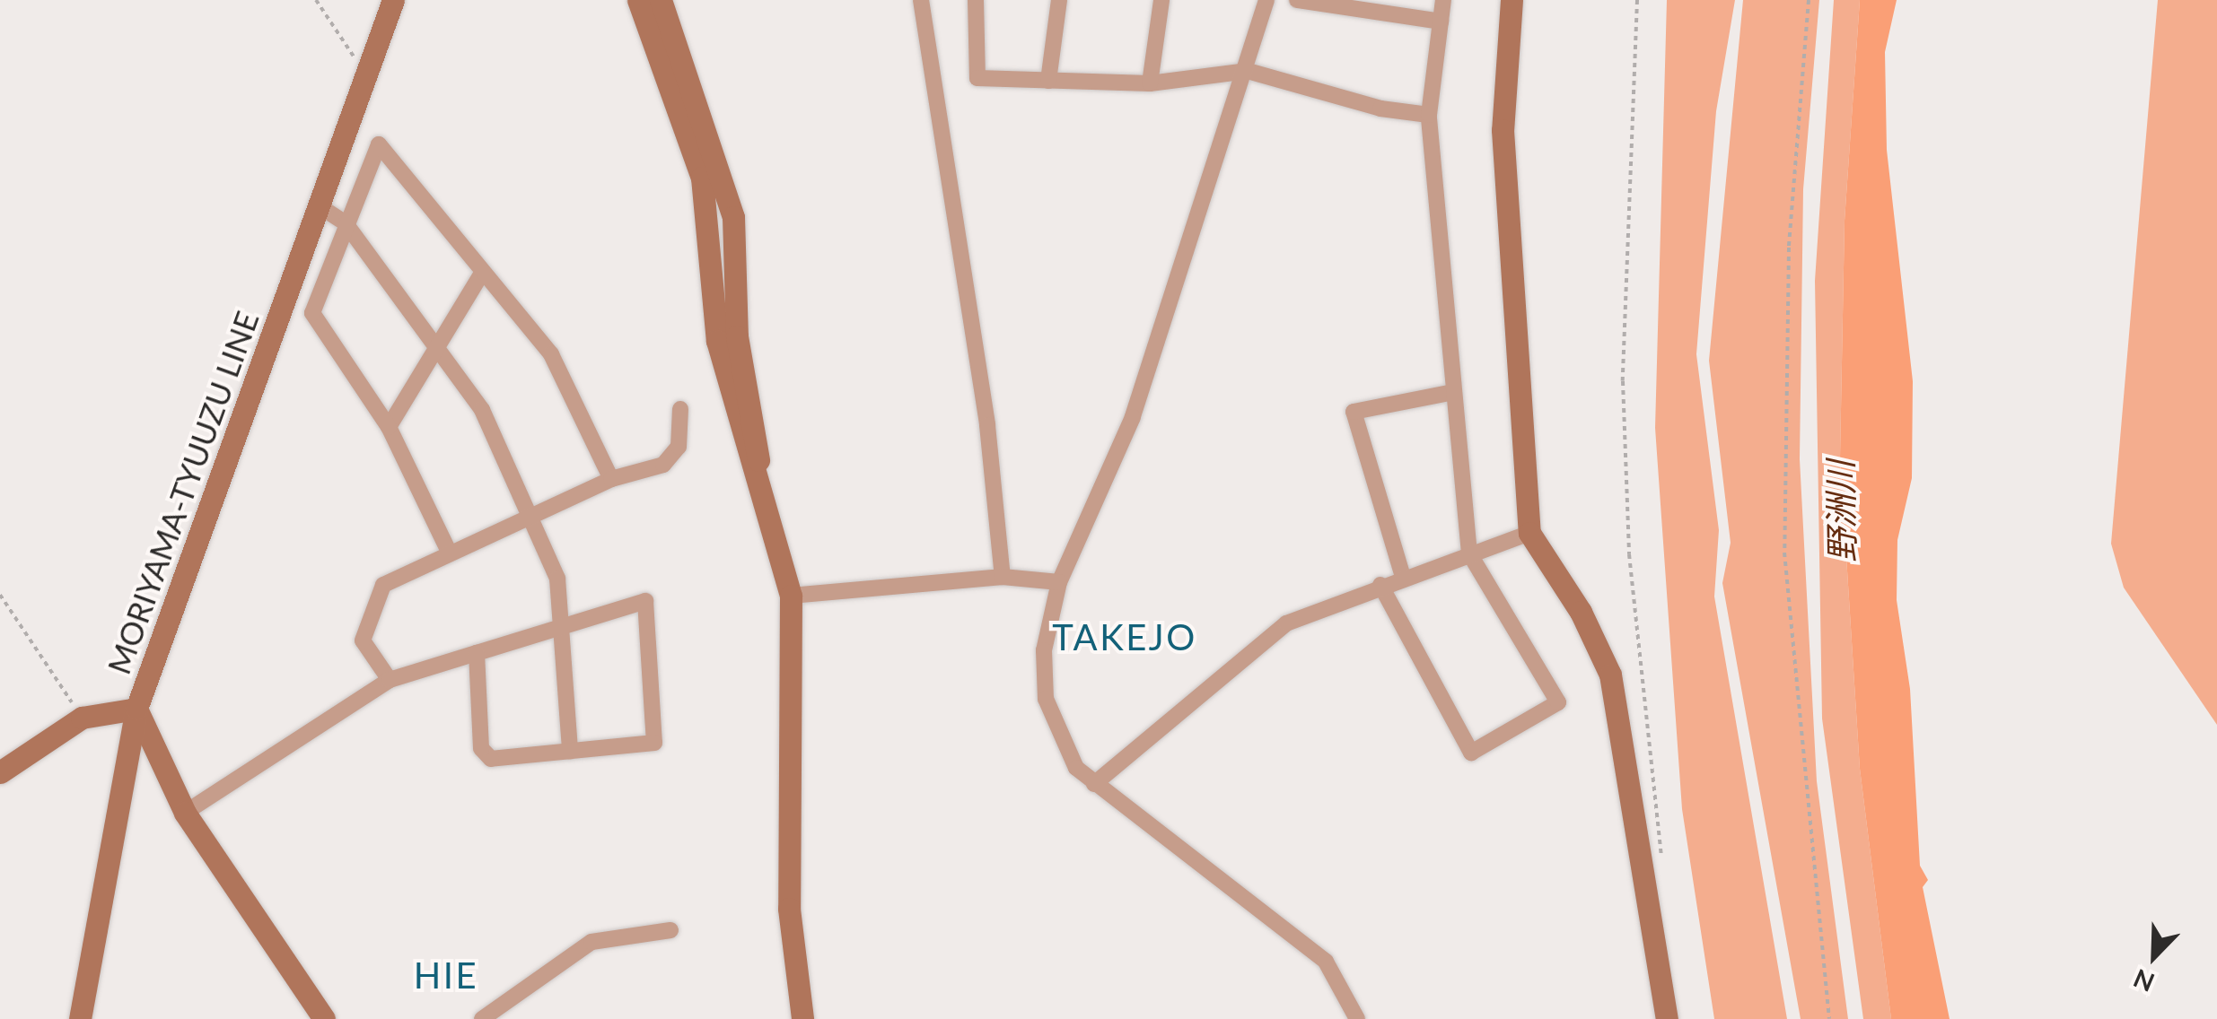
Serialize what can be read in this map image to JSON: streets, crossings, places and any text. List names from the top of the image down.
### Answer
{
  "streets": {
    "main road": ["MORIYAMA-TYUUZU LINE"]
  },
  "districts": ["TAKEJO", "HIE"],
  "water": ["野洲川"],
  "north": "bottom left"
}
